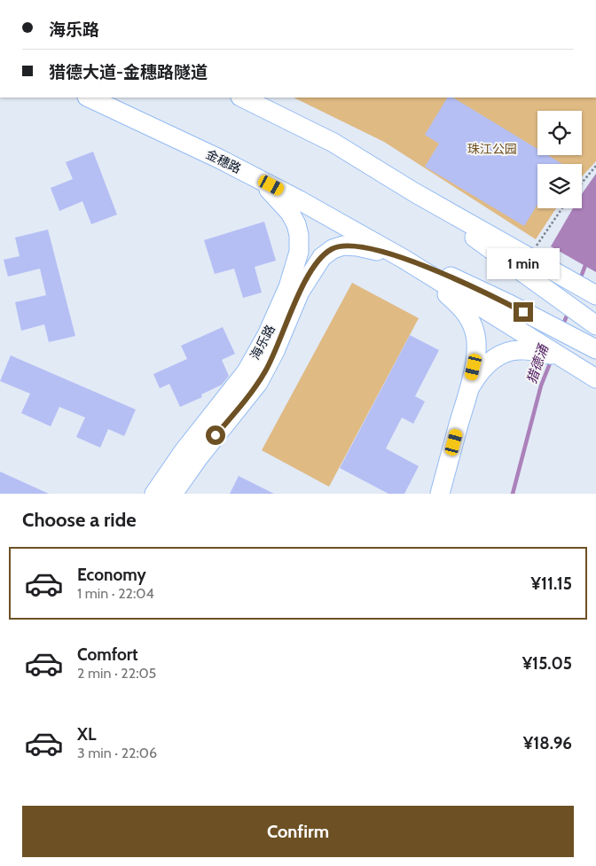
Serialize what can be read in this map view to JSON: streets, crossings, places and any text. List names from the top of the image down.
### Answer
{
  "streets": {
    "main road": ["金穗路", "海乐路"]
  },
  "crossings": [
    ["金穗路", "海乐路"]
  ],
  "water": ["猎德涌"],
  "parks": ["珠江公园"],
  "page": {
    "banner": ["海乐路", "猎德大道-金穗路隧道"],
    "bubble": "1 min",
    "heading": "Choose a ride",
    "list": [
      {
        "name": "Economy",
        "note": "1 min · 22:04",
        "value": "¥11.15"
      },
      {
        "name": "Comfort",
        "note": "2 min · 22:05",
        "value": "¥15.05"
      },
      {
        "name": "XL",
        "note": "3 min · 22:06",
        "value": "¥18.96"
      }
    ],
    "buttons": "Confirm"
  }
}
